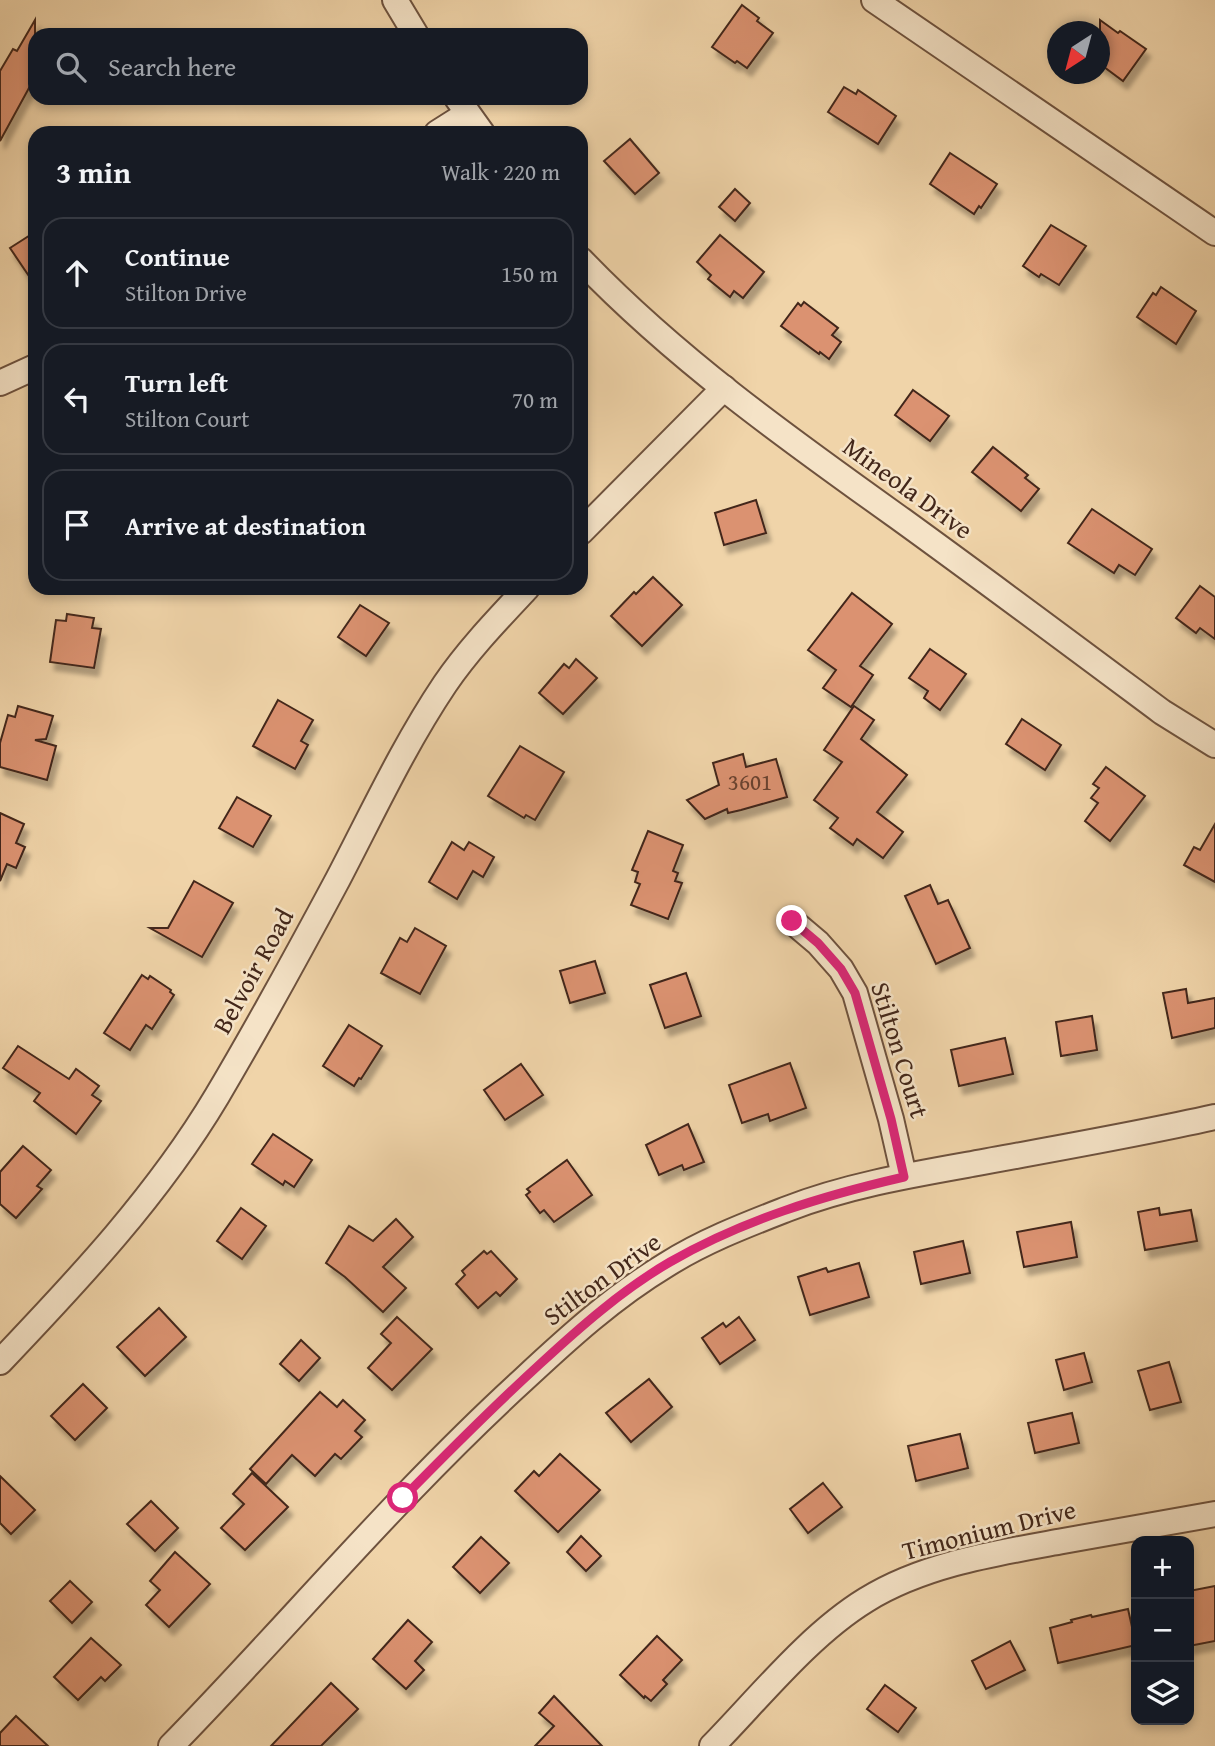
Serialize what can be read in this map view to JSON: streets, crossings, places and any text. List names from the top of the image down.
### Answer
{
  "streets": {
    "street": [
      "Mineola Drive",
      "Belvoir Road",
      "Stilton Court",
      "Stilton Drive",
      "Timonium Drive"
    ]
  },
  "crossings": [
    ["Stilton Court", "Stilton Drive"]
  ],
  "house_numbers": ["3601"],
  "north": "bottom left",
  "page": {
    "search": "Search here",
    "heading": ["3 min", "Walk · 220 m"],
    "list": [
      ["Continue", "Stilton Drive", "150 m"],
      ["Turn left", "Stilton Court", "70 m"],
      "Arrive at destination"
    ],
    "map_buttons": ["+", "−"]
  }
}
